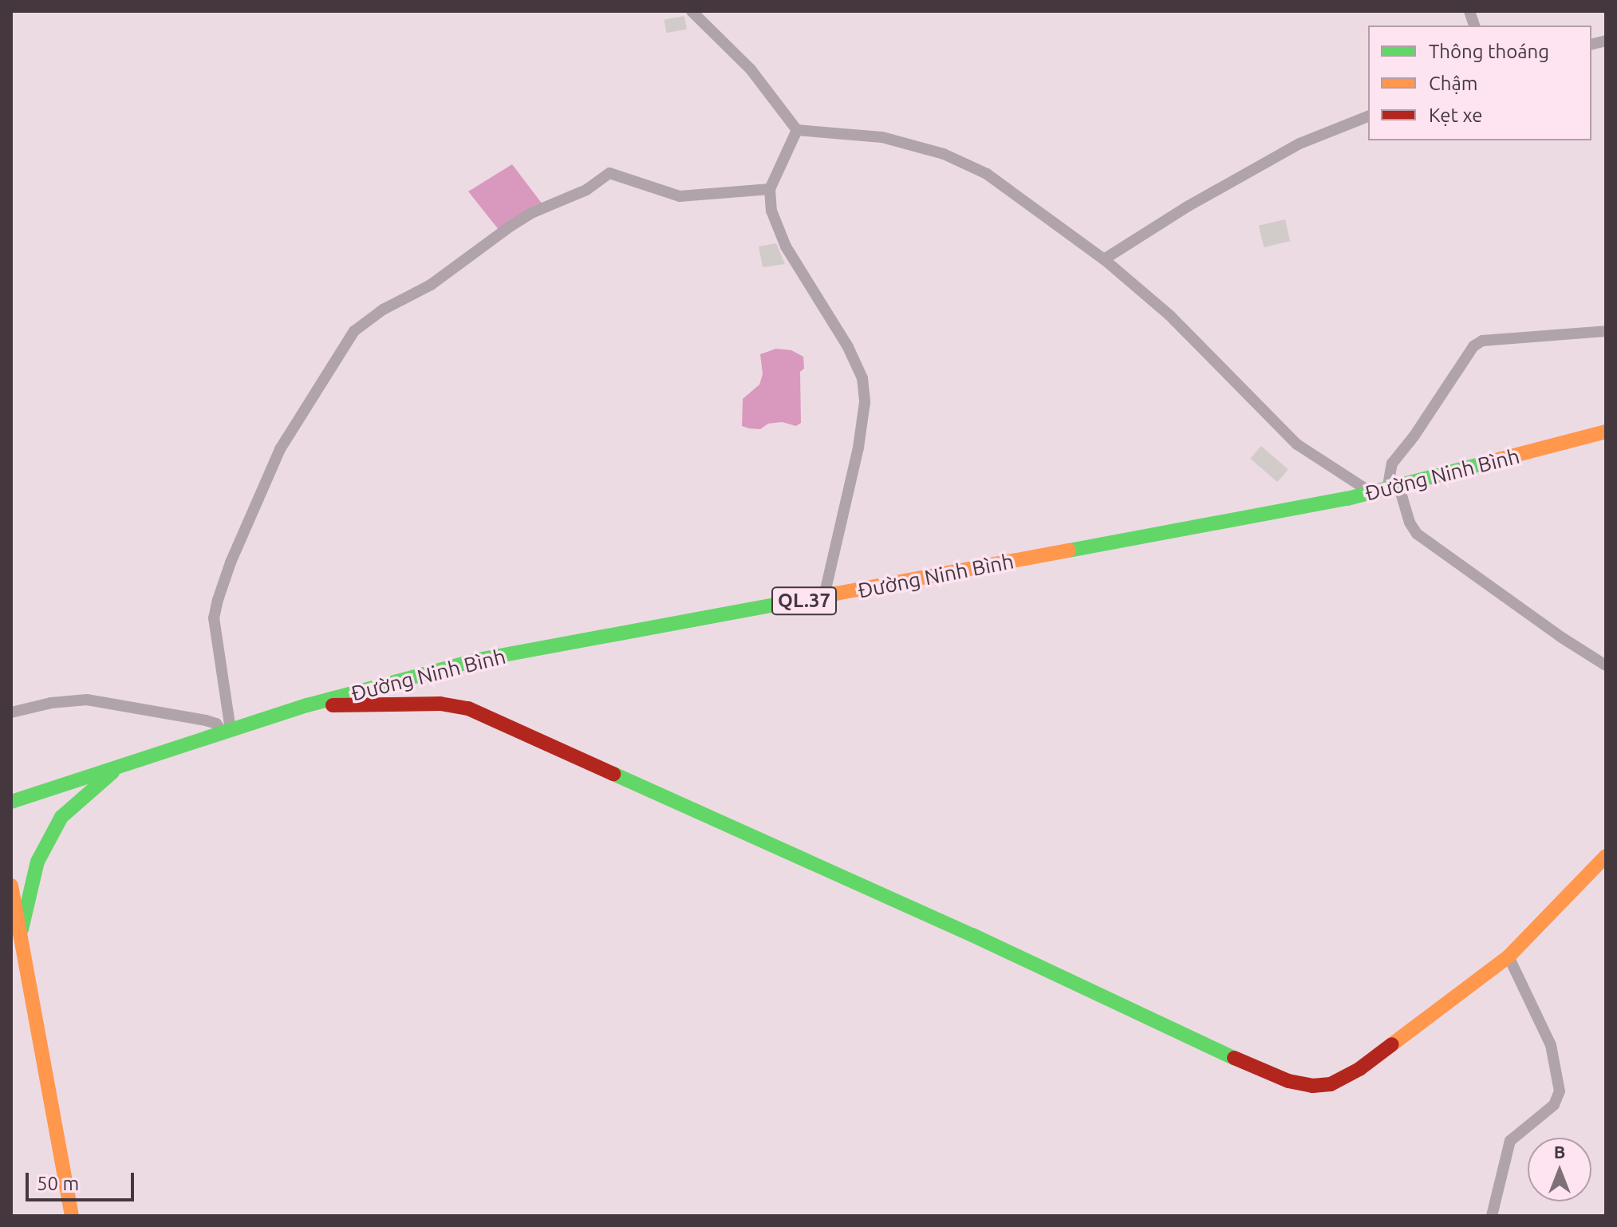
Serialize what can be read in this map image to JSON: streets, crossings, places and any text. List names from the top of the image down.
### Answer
{
  "streets": {
    "main road": ["Đường Ninh Bình", "QL.37"]
  },
  "legend": ["Thông thoáng", "Chậm", "Kẹt xe"],
  "scale_bar": "50 m",
  "north": "top"
}
